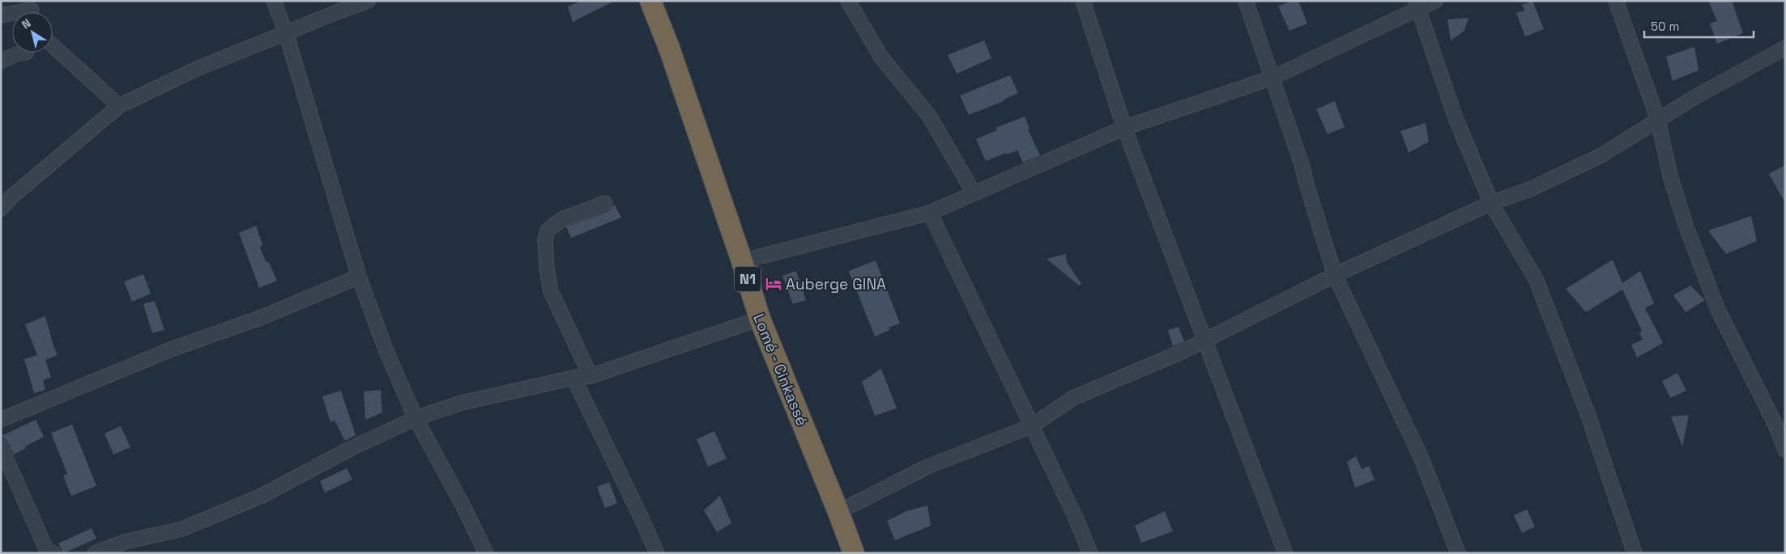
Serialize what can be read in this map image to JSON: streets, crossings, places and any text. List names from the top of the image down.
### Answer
{
  "streets": {
    "highway": ["N1", "Lomé - Cinkassé"]
  },
  "places": {
    "hotel": ["Auberge GINA"]
  },
  "scale_bar": "50 m",
  "north": "top left"
}
